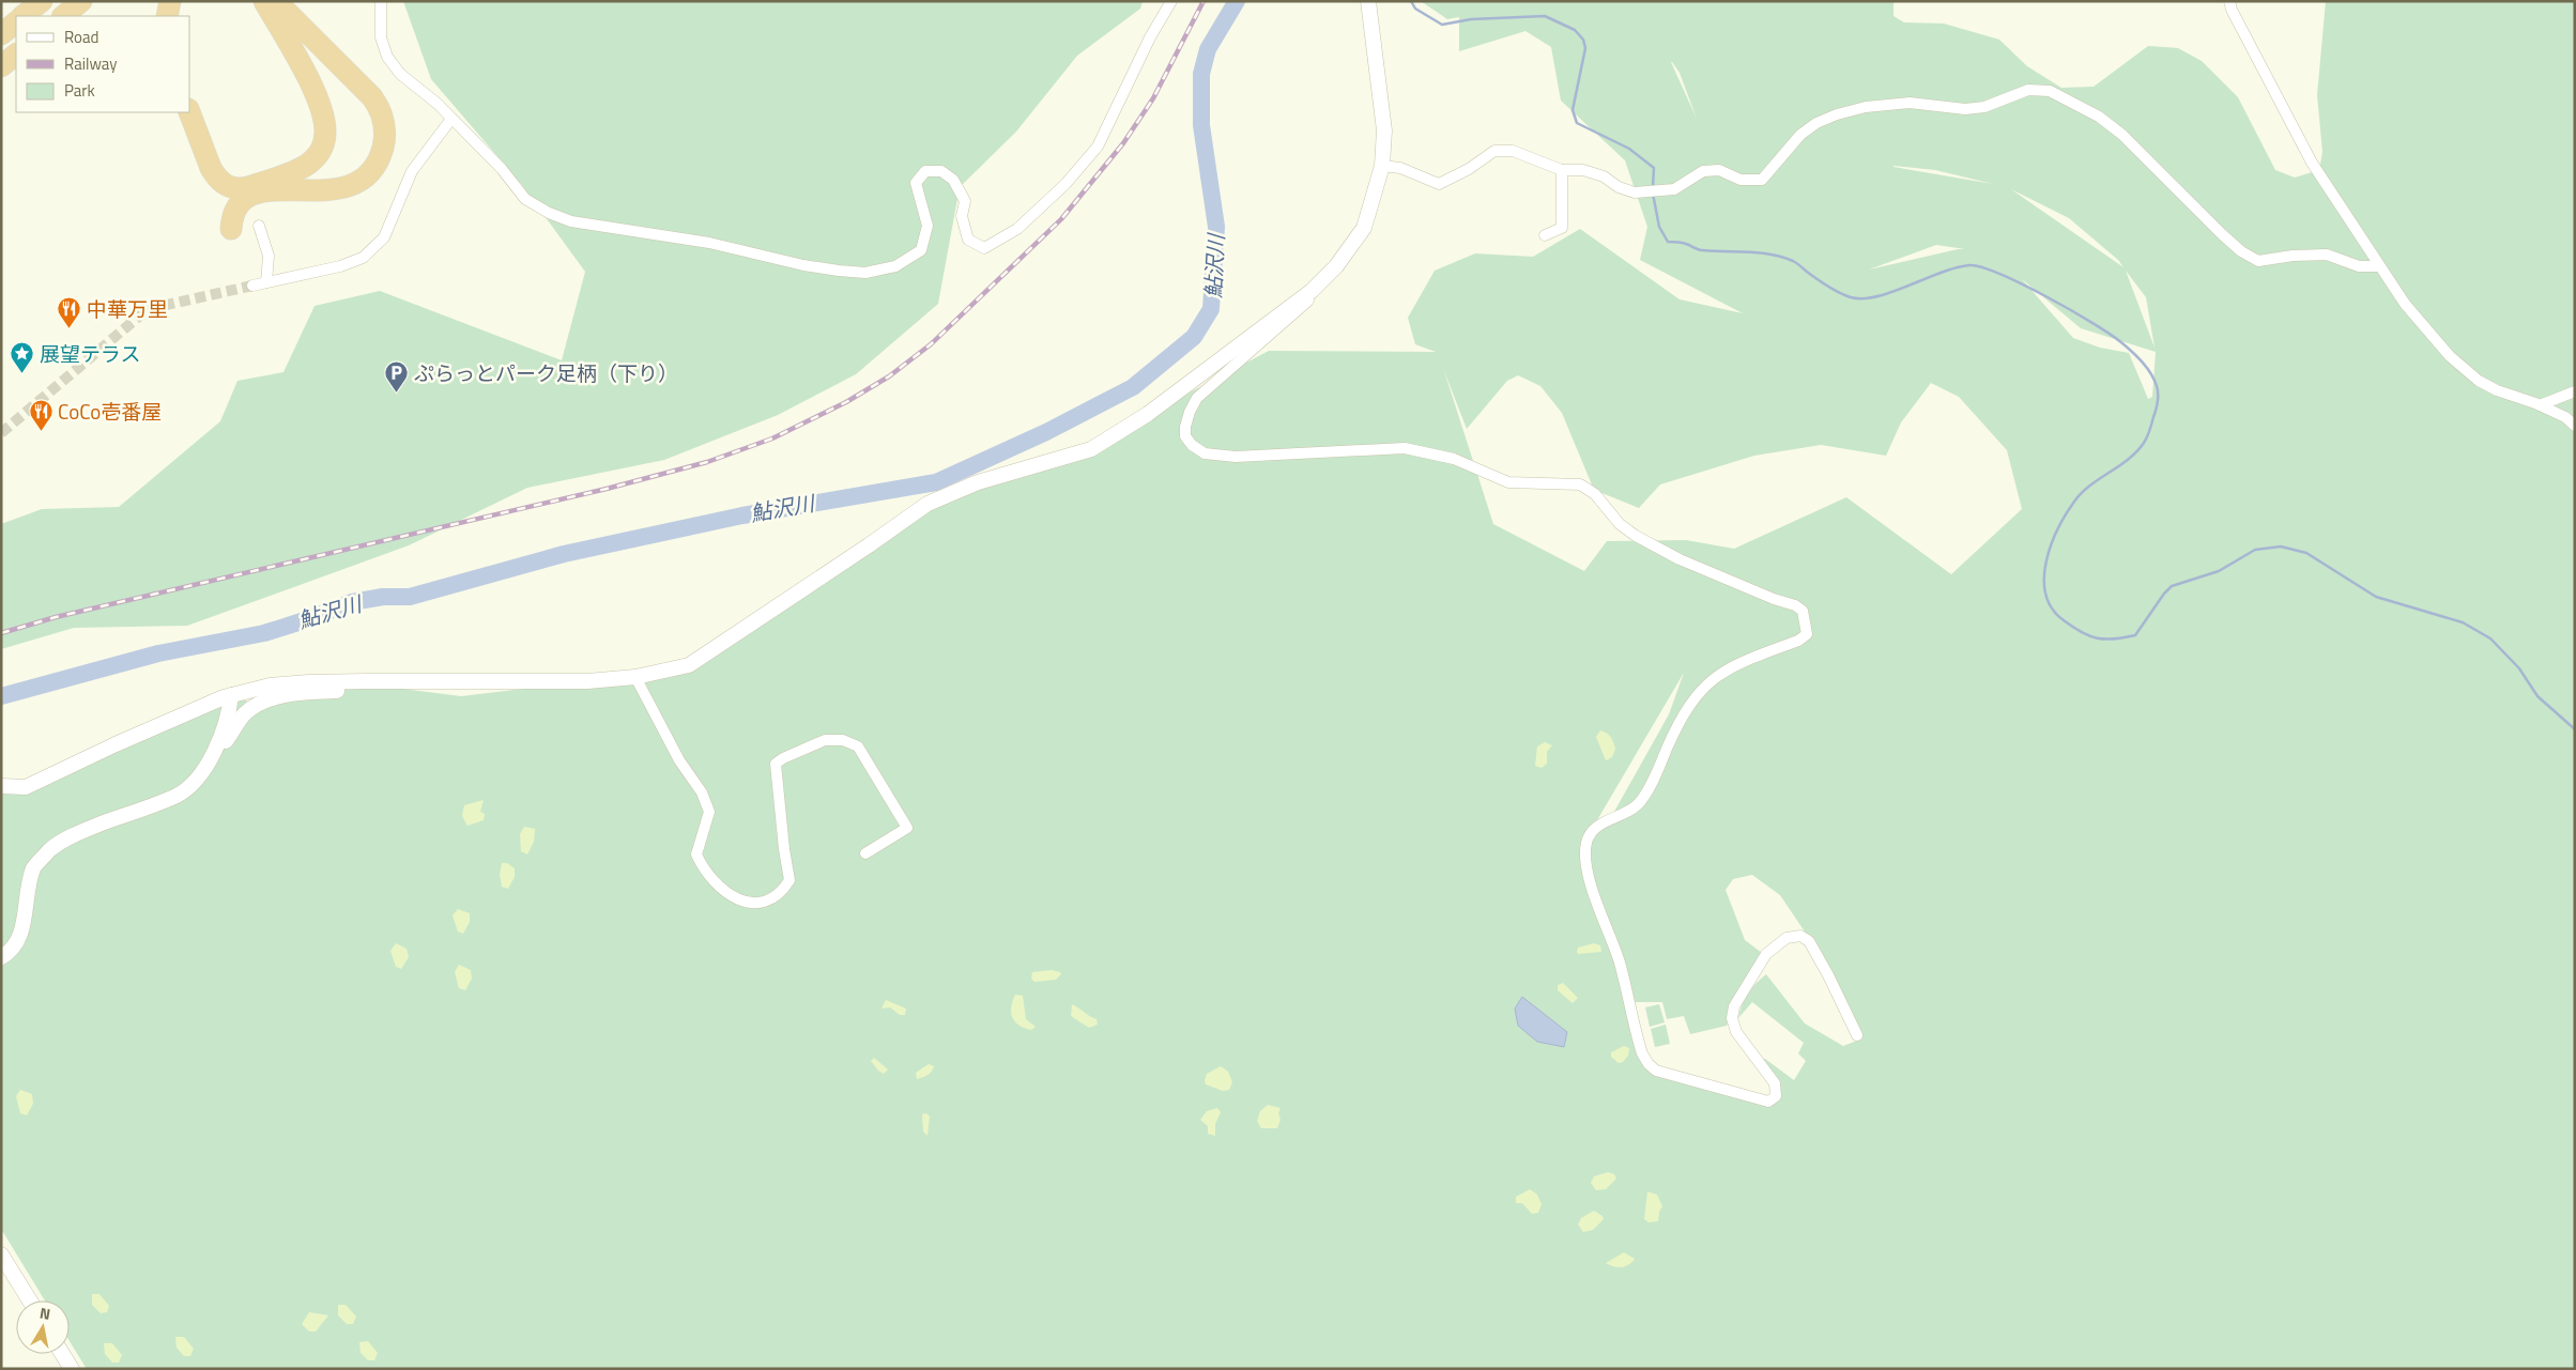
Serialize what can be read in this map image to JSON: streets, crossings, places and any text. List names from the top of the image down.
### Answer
{
  "water": ["鮎沢川"],
  "places": {
    "restaurant": ["中華万里", "CoCo壱番屋"],
    "place": ["展望テラス"],
    "parking": ["ぷらっとパーク足柄（下り）"]
  },
  "legend": ["Road", "Railway", "Park"],
  "north": "top"
}
